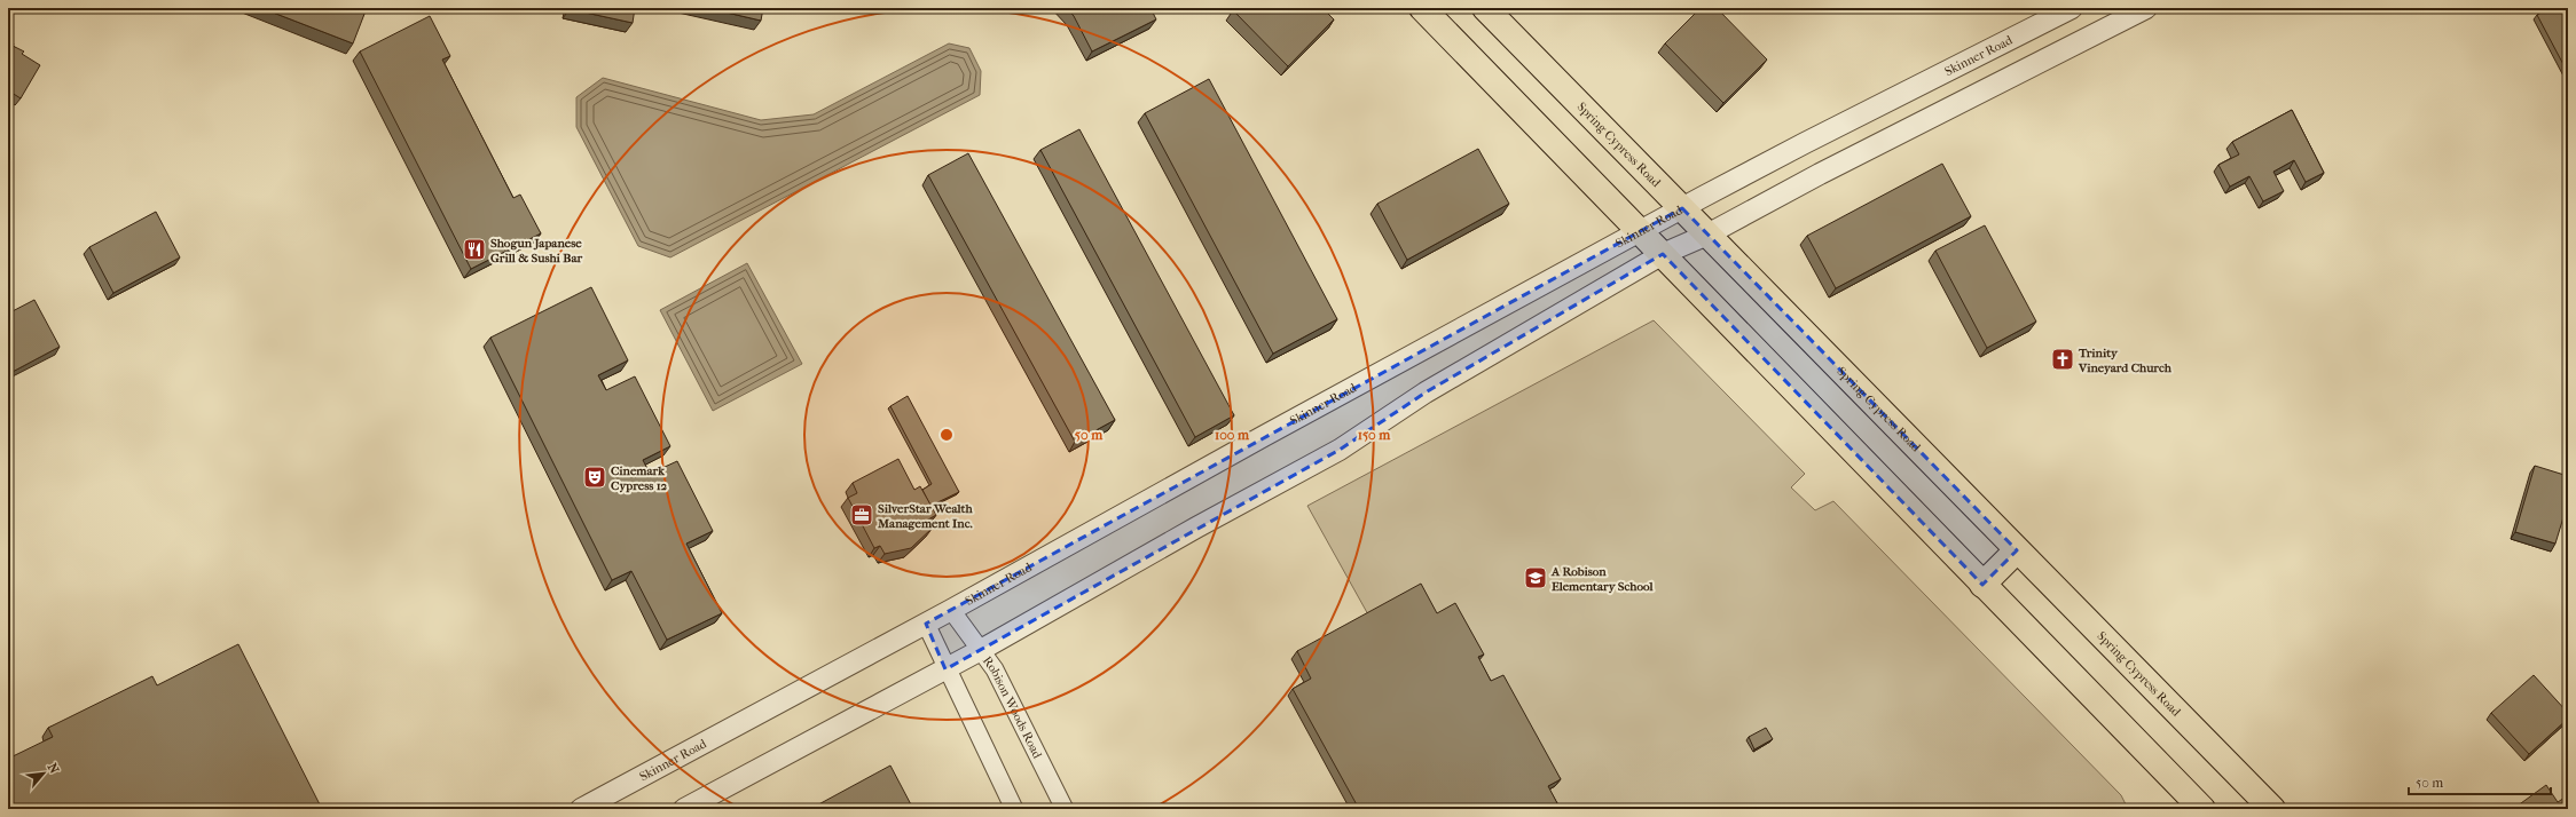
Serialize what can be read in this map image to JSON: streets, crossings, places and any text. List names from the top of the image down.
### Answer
{
  "streets": {
    "main road": ["Spring Cypress Road"],
    "street": ["Skinner Road", "Robison Woods Road"]
  },
  "crossings": [
    ["Skinner Road", "Spring Cypress Road"],
    ["Skinner Road", "Robison Woods Road"]
  ],
  "places": {
    "restaurant": ["Shogun Japanese Grill & Sushi Bar"],
    "church": ["Trinity Vineyard Church"],
    "theatre": ["Cinemark Cypress 12"],
    "office": ["SilverStar Wealth Management Inc."],
    "school or university": ["A Robison Elementary School"]
  },
  "scale_bar": "50 m",
  "north": "top right",
  "rings": ["50 m", "100 m", "150 m"]
}
